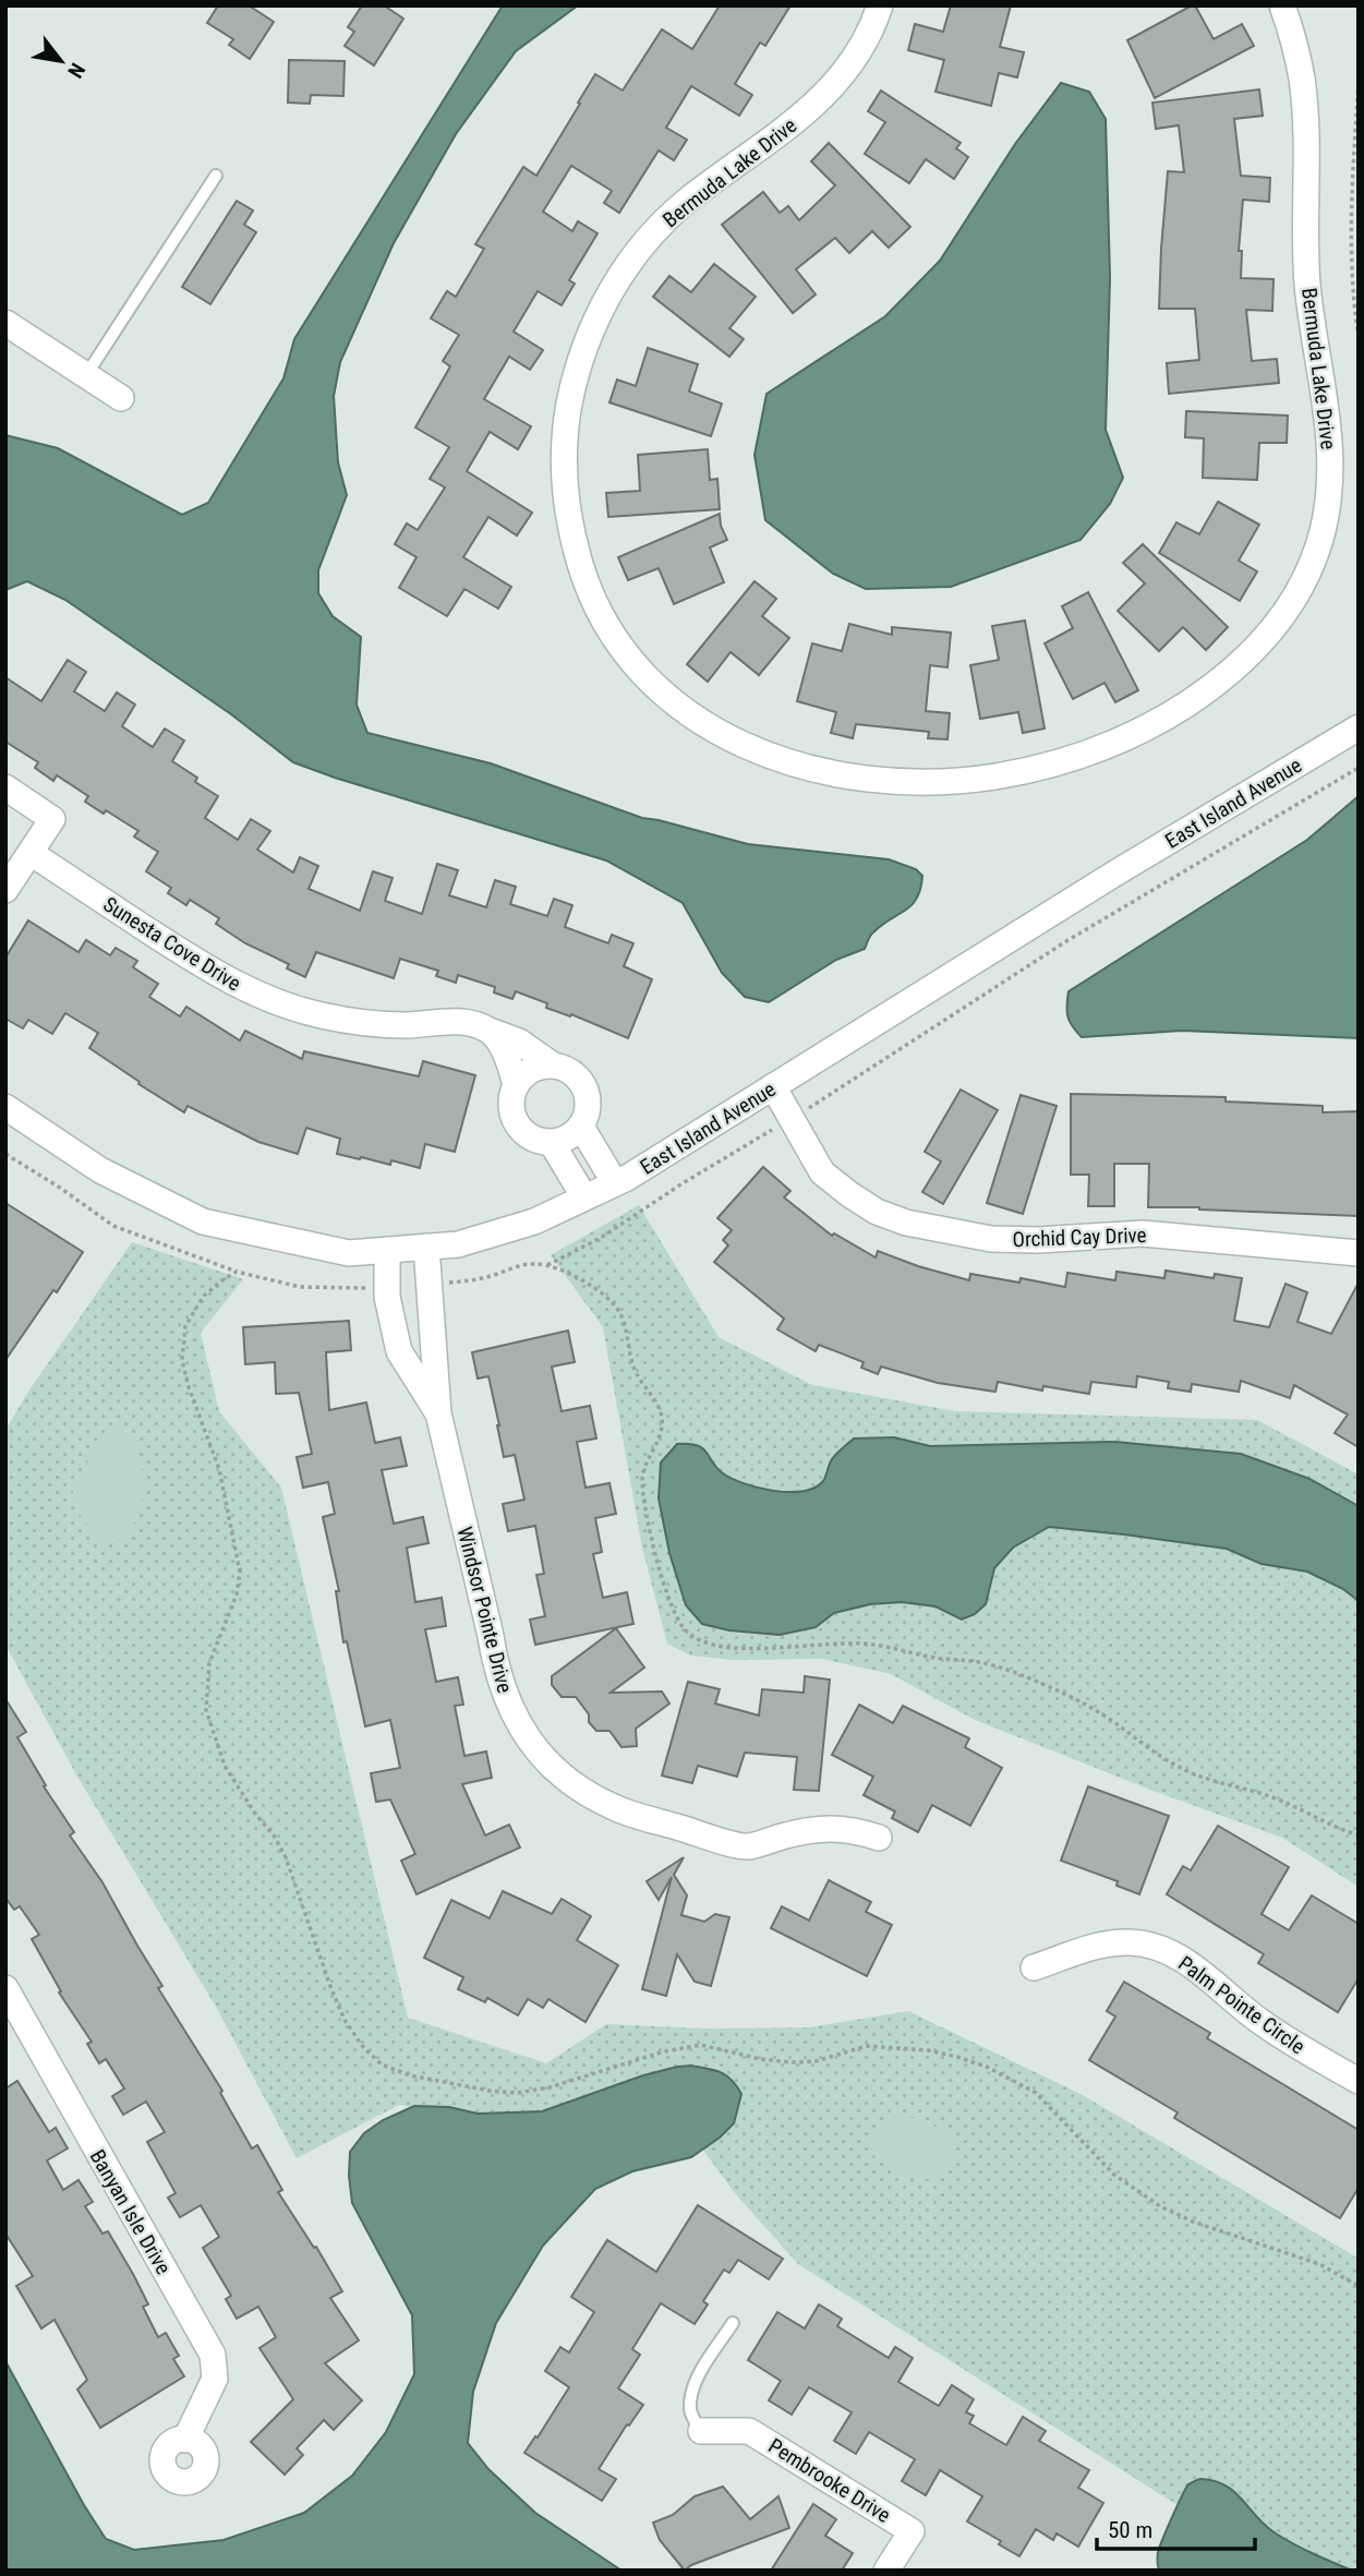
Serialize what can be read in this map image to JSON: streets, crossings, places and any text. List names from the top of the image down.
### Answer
{
  "streets": {
    "street": [
      "Bermuda Lake Drive",
      "East Island Avenue",
      "Sunesta Cove Drive",
      "Orchid Cay Drive",
      "Windsor Pointe Drive",
      "Palm Pointe Circle",
      "Banyan Isle Drive",
      "Pembrooke Drive"
    ]
  },
  "crossings": [
    ["East Island Avenue", "Orchid Cay Drive"],
    ["East Island Avenue", "Windsor Pointe Drive"]
  ],
  "scale_bar": "50 m",
  "north": "bottom right"
}
